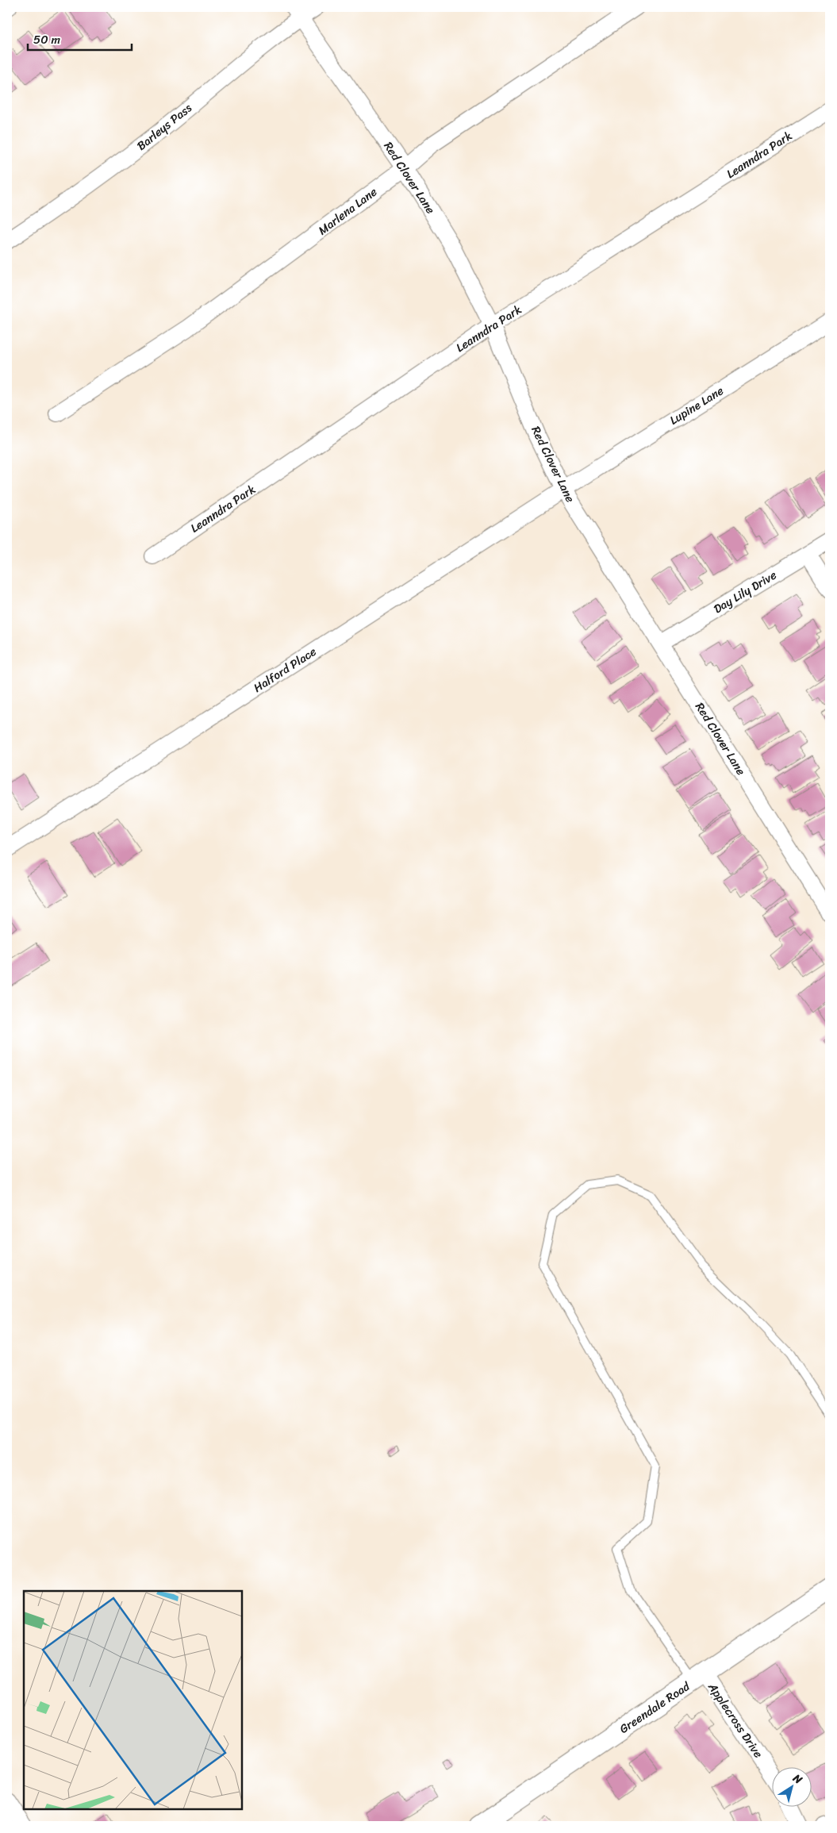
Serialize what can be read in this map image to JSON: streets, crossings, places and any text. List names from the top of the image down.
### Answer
{
  "streets": {
    "street": [
      "Barleys Pass",
      "Leanndra Park",
      "Red Clover Lane",
      "Marlena Lane",
      "Lupine Lane",
      "Day Lily Drive",
      "Halford Place",
      "Greendale Road",
      "Applecross Drive"
    ]
  },
  "crossings": [
    ["Barleys Pass", "Red Clover Lane"],
    ["Leanndra Park", "Red Clover Lane"],
    ["Red Clover Lane", "Marlena Lane"],
    ["Red Clover Lane", "Lupine Lane"],
    ["Red Clover Lane", "Day Lily Drive"],
    ["Red Clover Lane", "Halford Place"],
    ["Lupine Lane", "Halford Place"],
    ["Greendale Road", "Applecross Drive"]
  ],
  "scale_bar": "50 m",
  "north": "top right"
}
